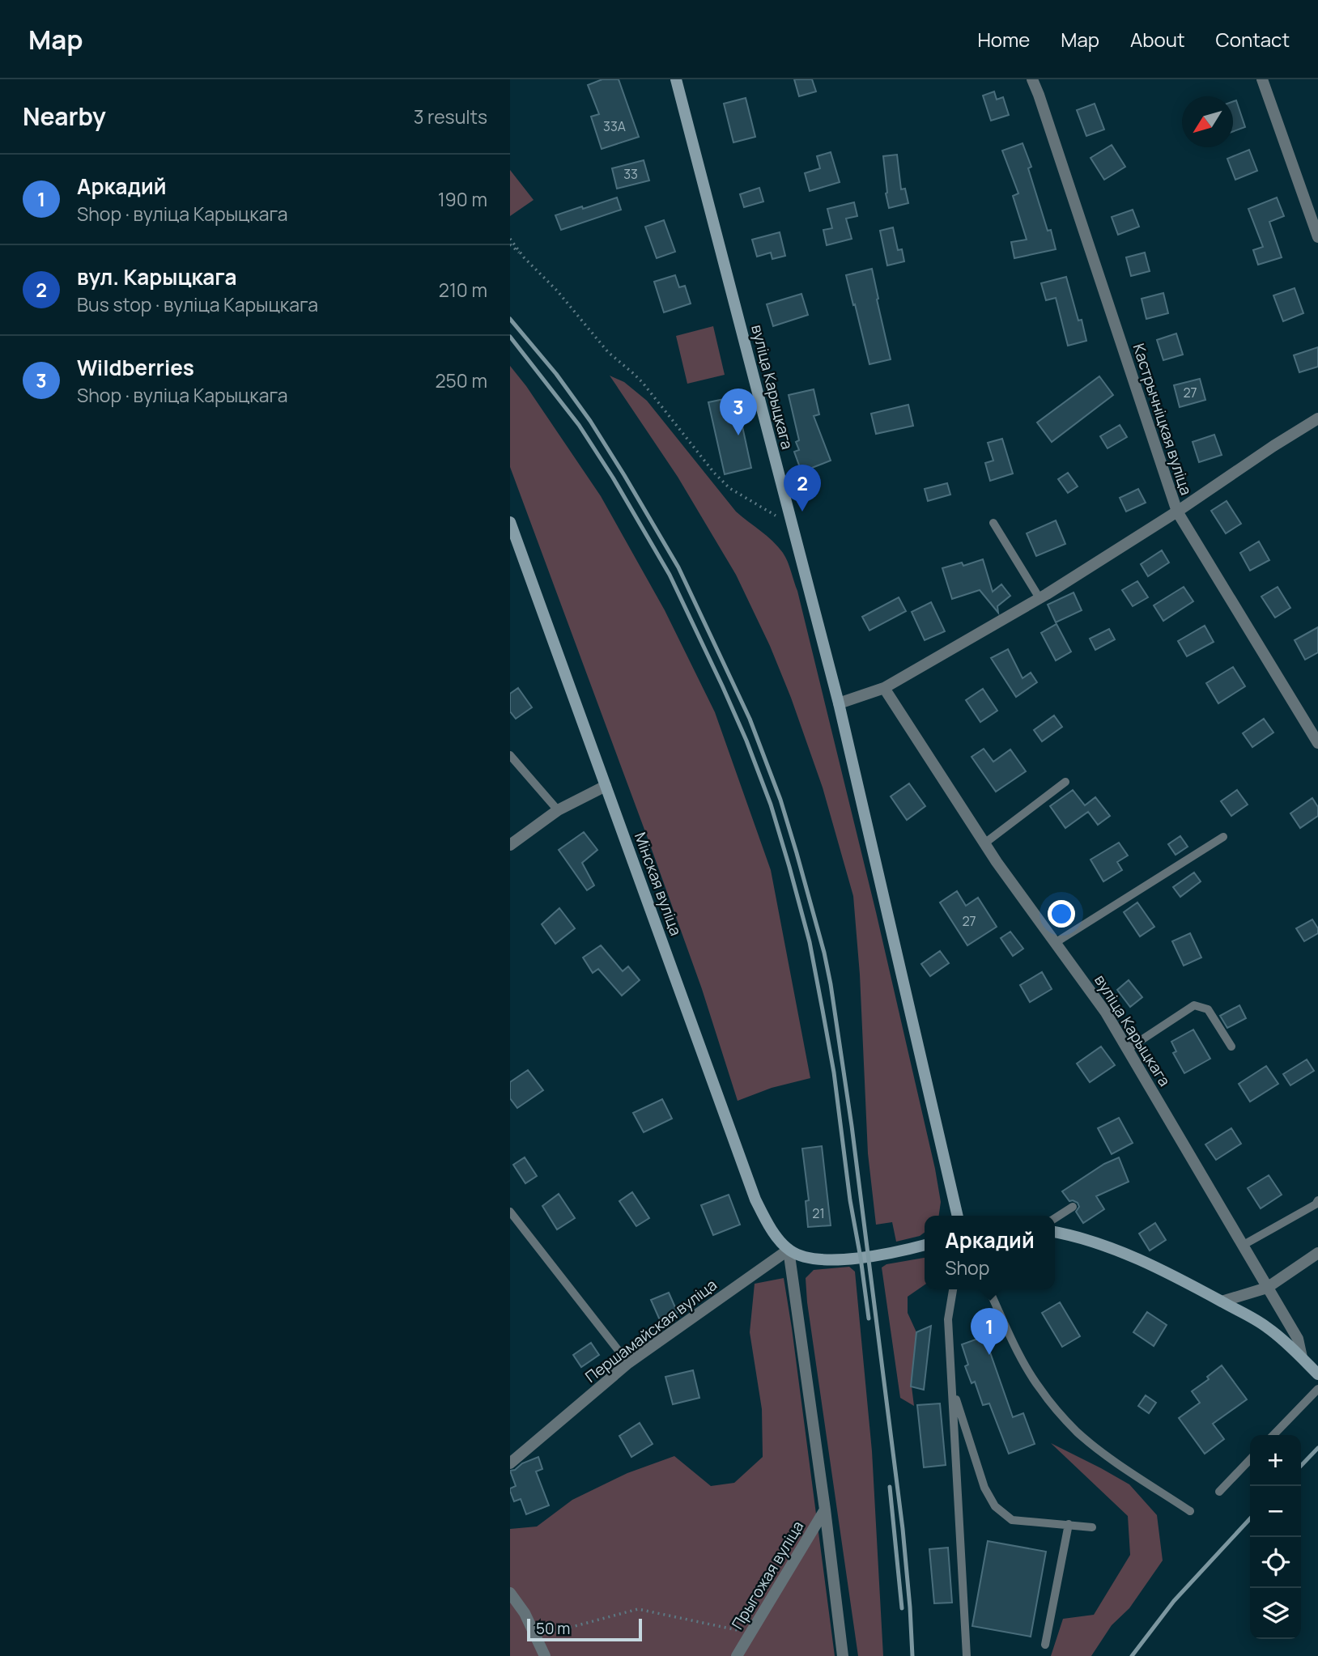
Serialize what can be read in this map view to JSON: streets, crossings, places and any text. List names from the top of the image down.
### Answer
{
  "streets": {
    "street": [
      "вуліца Карыцкага",
      "Кастрычніцкая вуліца",
      "Мінская вуліца",
      "Першамайская вуліца",
      "Прыгожая вуліца"
    ]
  },
  "crossings": [
    ["Мінская вуліца", "Першамайская вуліца"]
  ],
  "house_numbers": [
    "33А",
    "33",
    "27",
    "27",
    "21"
  ],
  "scale_bar": "50 m",
  "north": "bottom left",
  "page": {
    "header": "Map",
    "nav": [
      "Home",
      "Map",
      "About",
      "Contact"
    ],
    "heading": ["Nearby", "3 results"],
    "list": [
      {
        "mark": "1",
        "name": "Аркадий",
        "note": "Shop · вуліца Карыцкага",
        "value": "190 m"
      },
      {
        "mark": "2",
        "name": "вул. Карыцкага",
        "note": "Bus stop · вуліца Карыцкага",
        "value": "210 m"
      },
      {
        "mark": "3",
        "name": "Wildberries",
        "note": "Shop · вуліца Карыцкага",
        "value": "250 m"
      }
    ],
    "pins": ["3", "2", "1"],
    "popup": ["Аркадий", "Shop"],
    "map_buttons": ["+", "−"],
    "scale": "50 m"
  }
}
